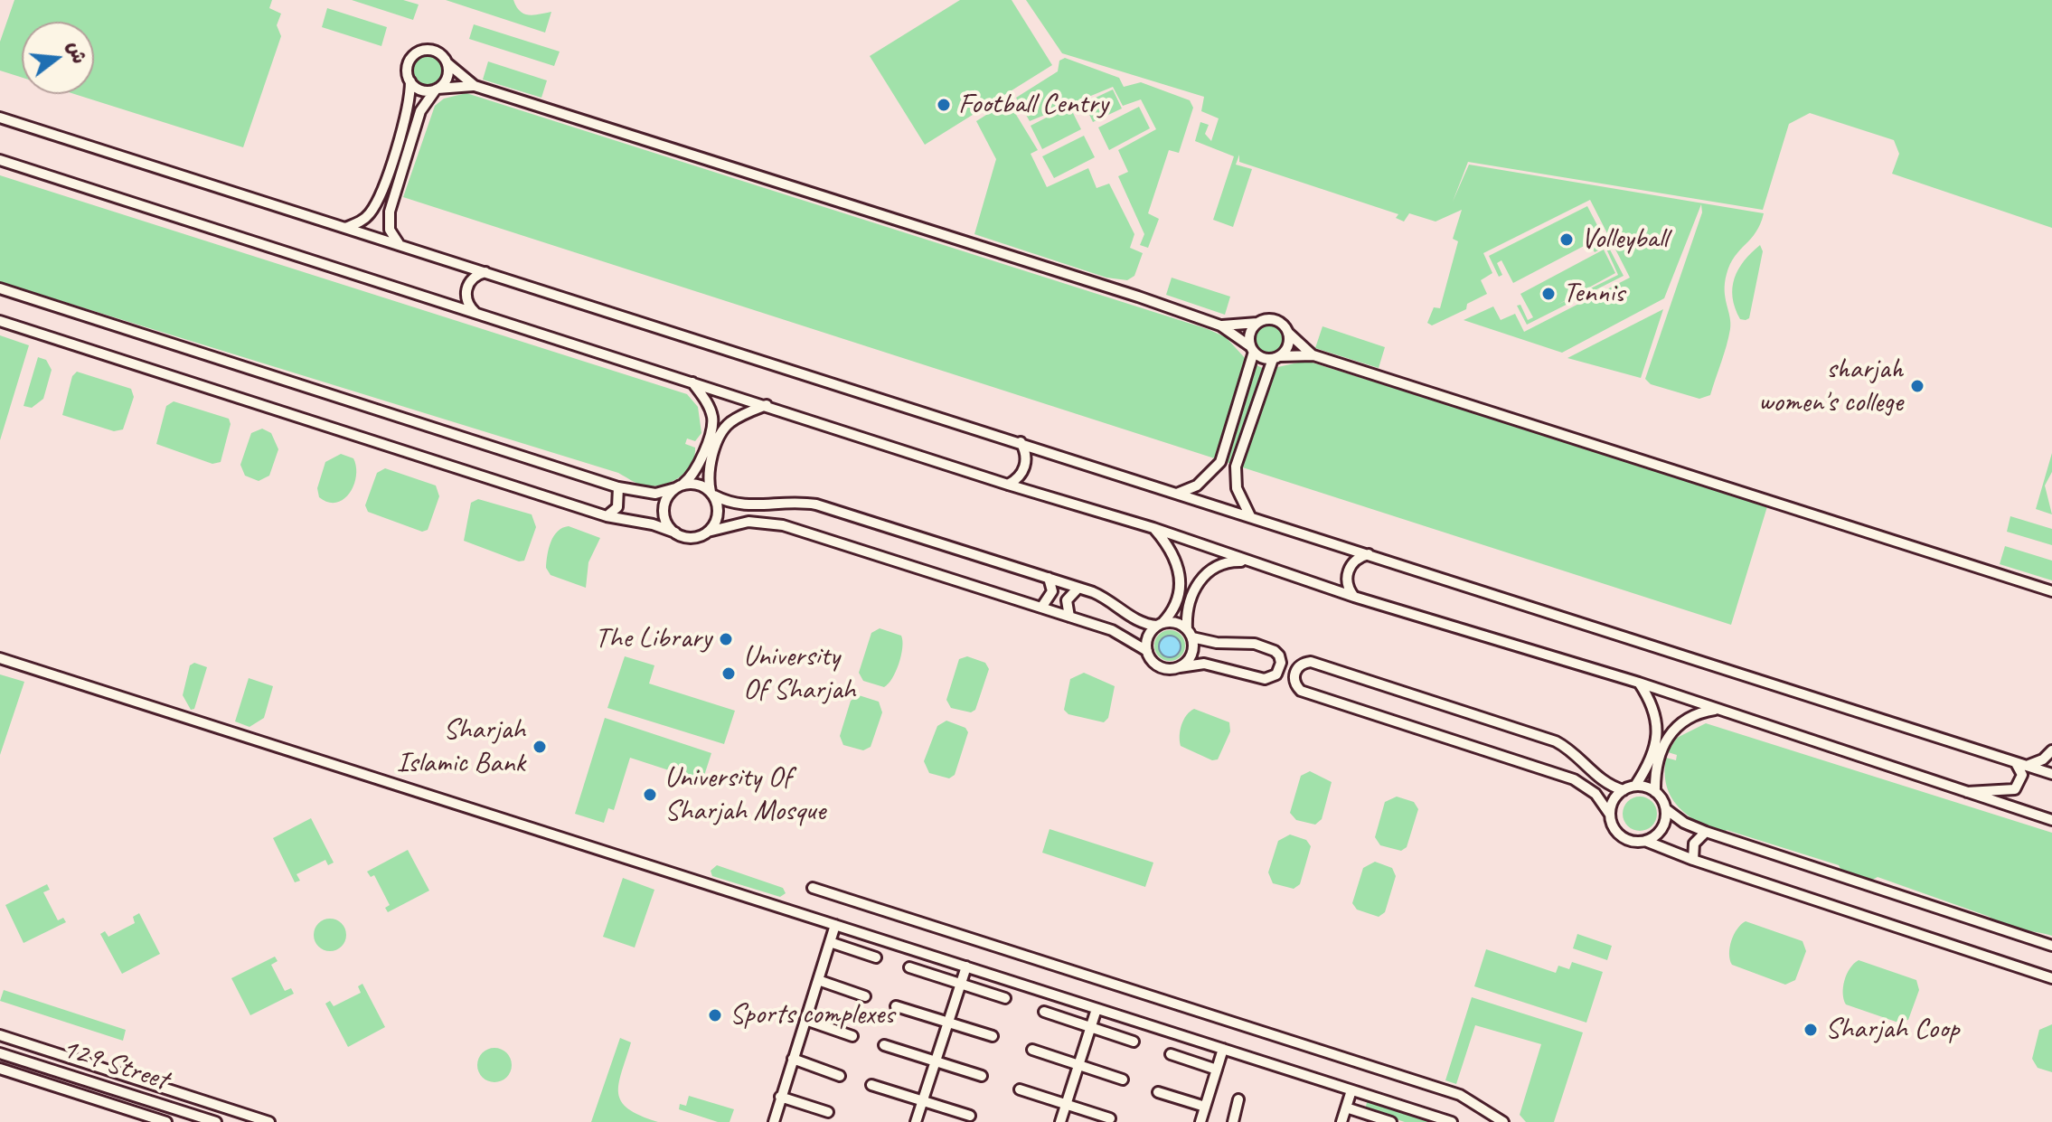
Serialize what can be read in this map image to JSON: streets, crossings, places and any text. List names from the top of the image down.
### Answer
{
  "streets": {
    "street": ["129 Street"]
  },
  "places": [
    "Football Centry",
    "Volleyball",
    "Tennis",
    "sharjah women's college",
    "The Library",
    "University Of Sharjah",
    "Sharjah Islamic Bank",
    "University Of Sharjah Mosque",
    "Sports complexes",
    "Sharjah Coop"
  ],
  "north": "right"
}
